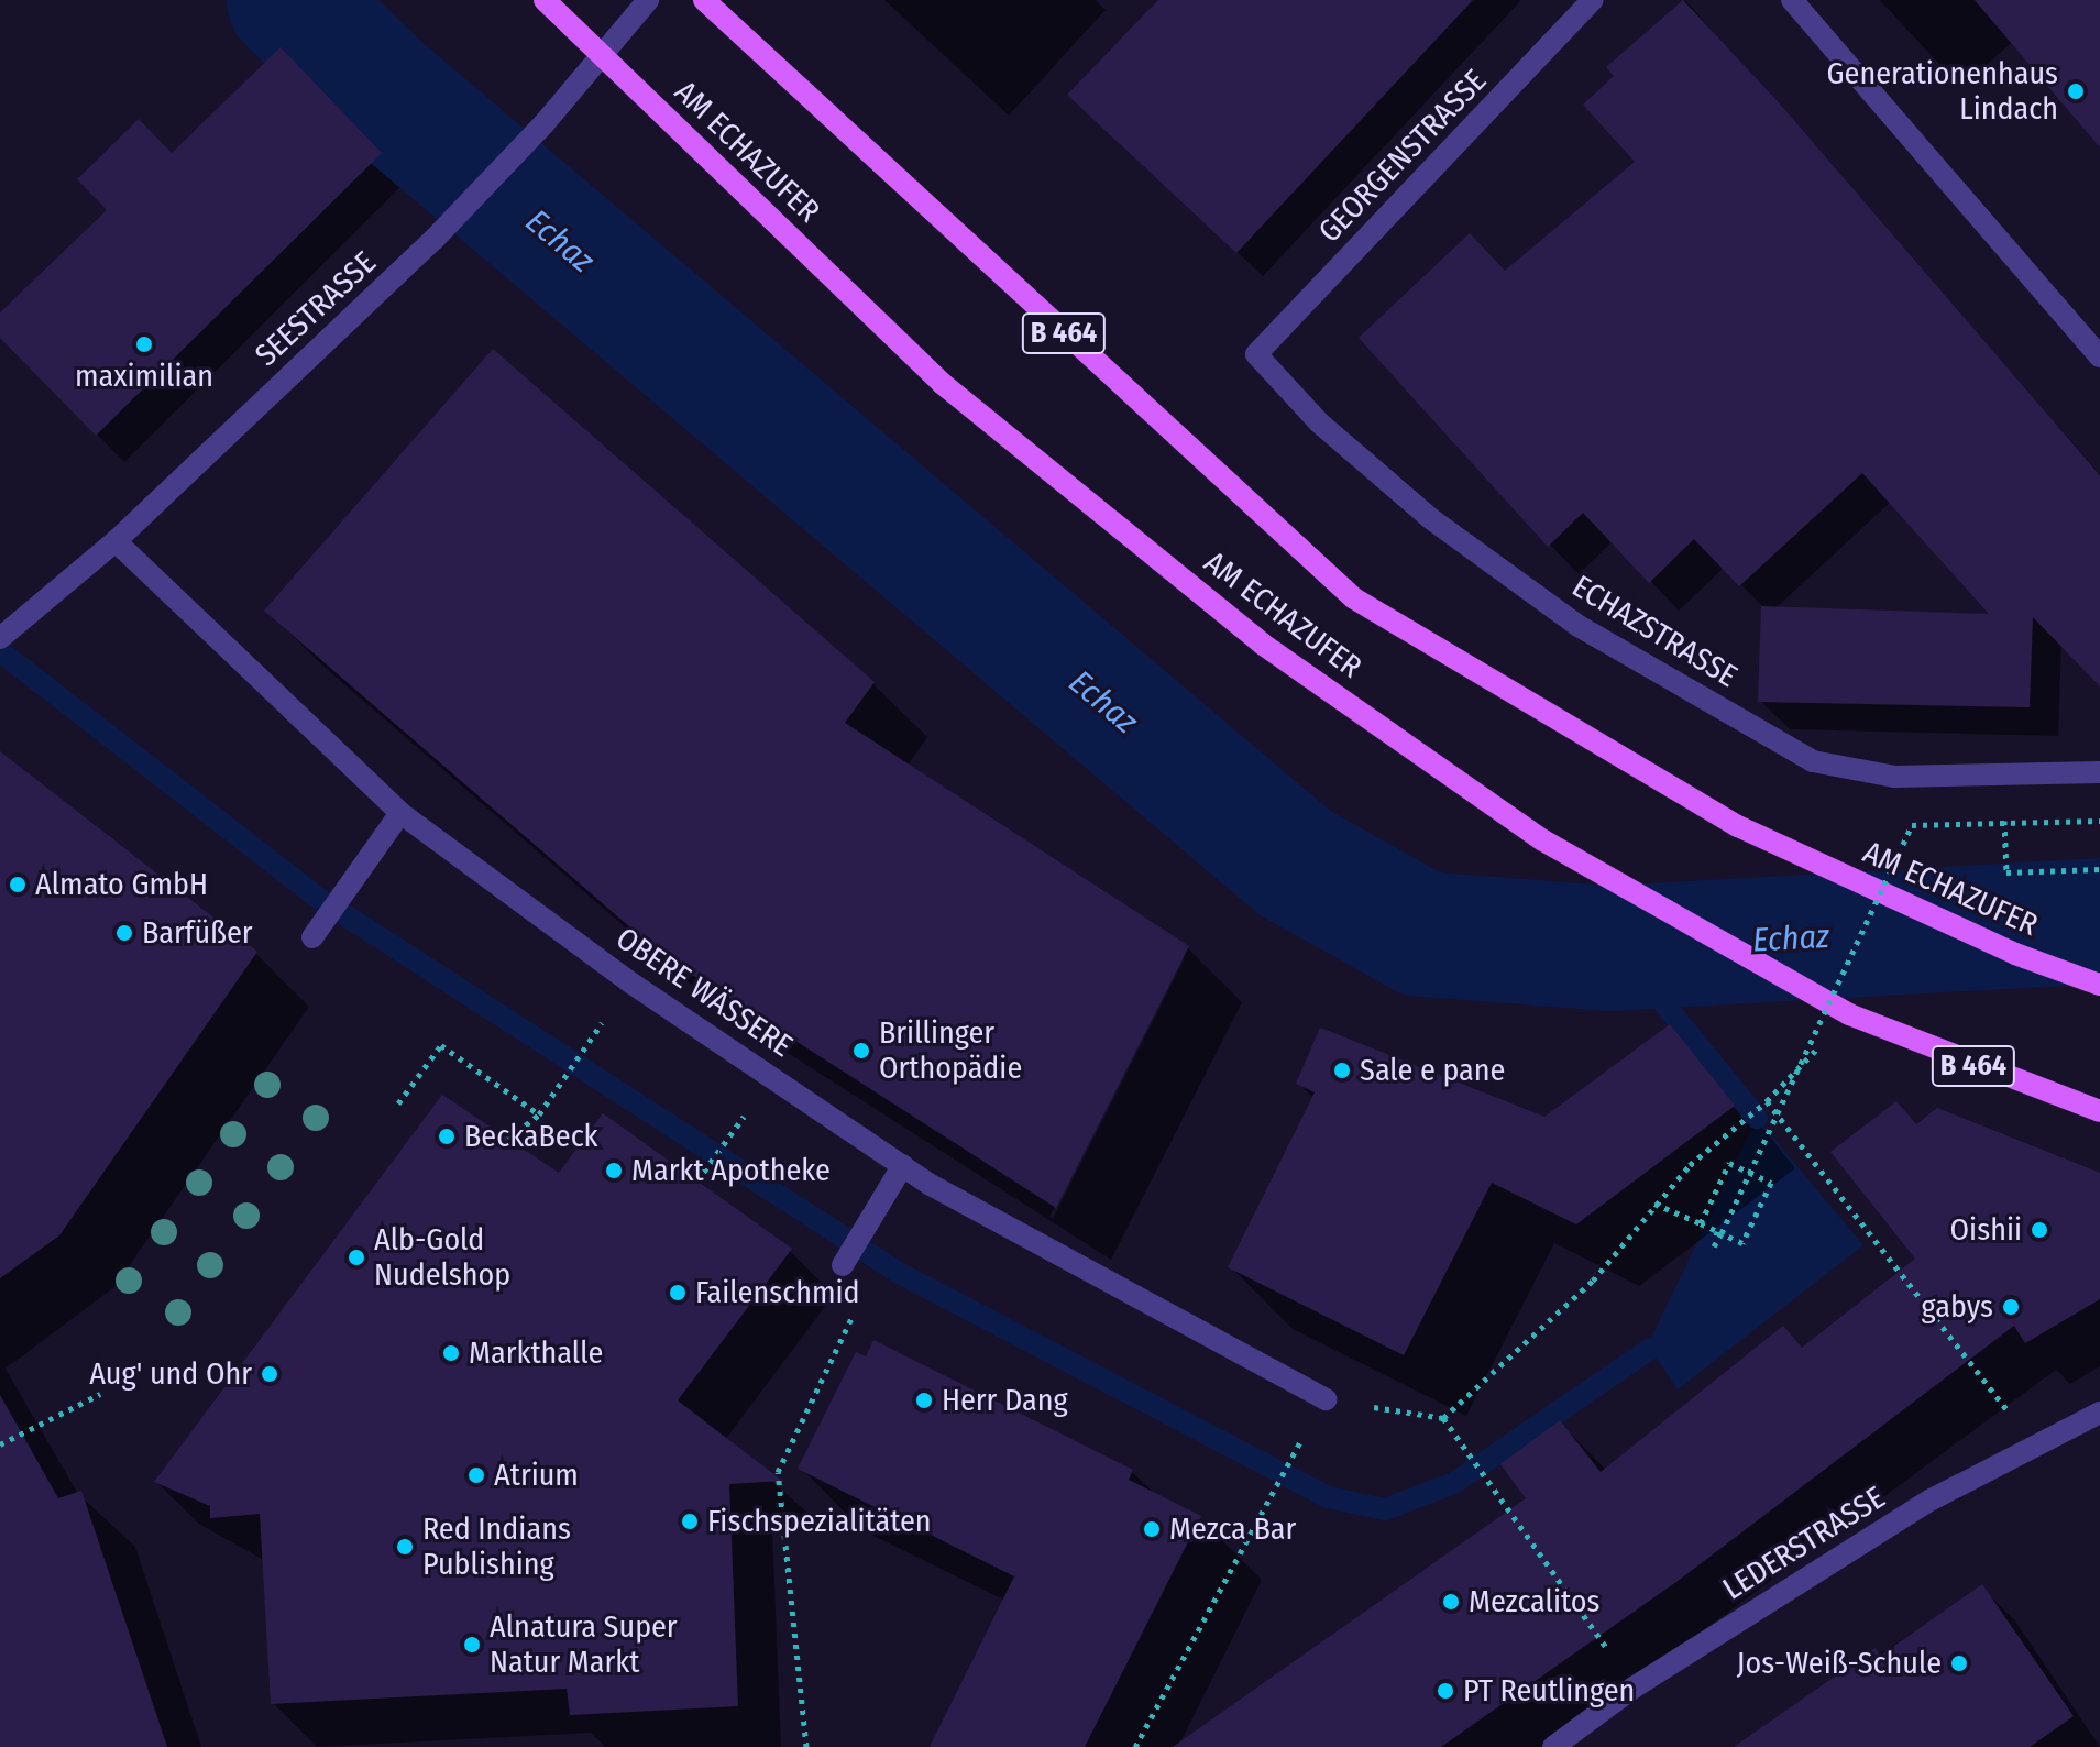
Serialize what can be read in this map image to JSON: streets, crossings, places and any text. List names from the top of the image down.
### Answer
{
  "streets": {
    "main road": ["AM ECHAZUFER", "B 464"],
    "street": [
      "GEORGENSTRASSE",
      "SEESTRASSE",
      "ECHAZSTRASSE",
      "OBERE WÄSSERE",
      "LEDERSTRASSE"
    ]
  },
  "crossings": [
    ["AM ECHAZUFER", "SEESTRASSE"],
    ["GEORGENSTRASSE", "ECHAZSTRASSE"],
    ["SEESTRASSE", "OBERE WÄSSERE"]
  ],
  "water": ["Echaz"],
  "places": [
    "Generationenhaus Lindach",
    "maximilian",
    "Almato GmbH",
    "Barfüßer",
    "Brillinger Orthopädie",
    "Sale e pane",
    "BeckaBeck",
    "Markt Apotheke",
    "Oishii",
    "Alb-Gold Nudelshop",
    "Failenschmid",
    "gabys",
    "Markthalle",
    "Aug' und Ohr",
    "Herr Dang",
    "Atrium",
    "Fischspezialitäten",
    "Mezca Bar",
    "Red Indians Publishing",
    "Mezcalitos",
    "Alnatura Super Natur Markt",
    "Jos-Weiß-Schule",
    "PT Reutlingen"
  ]
}
